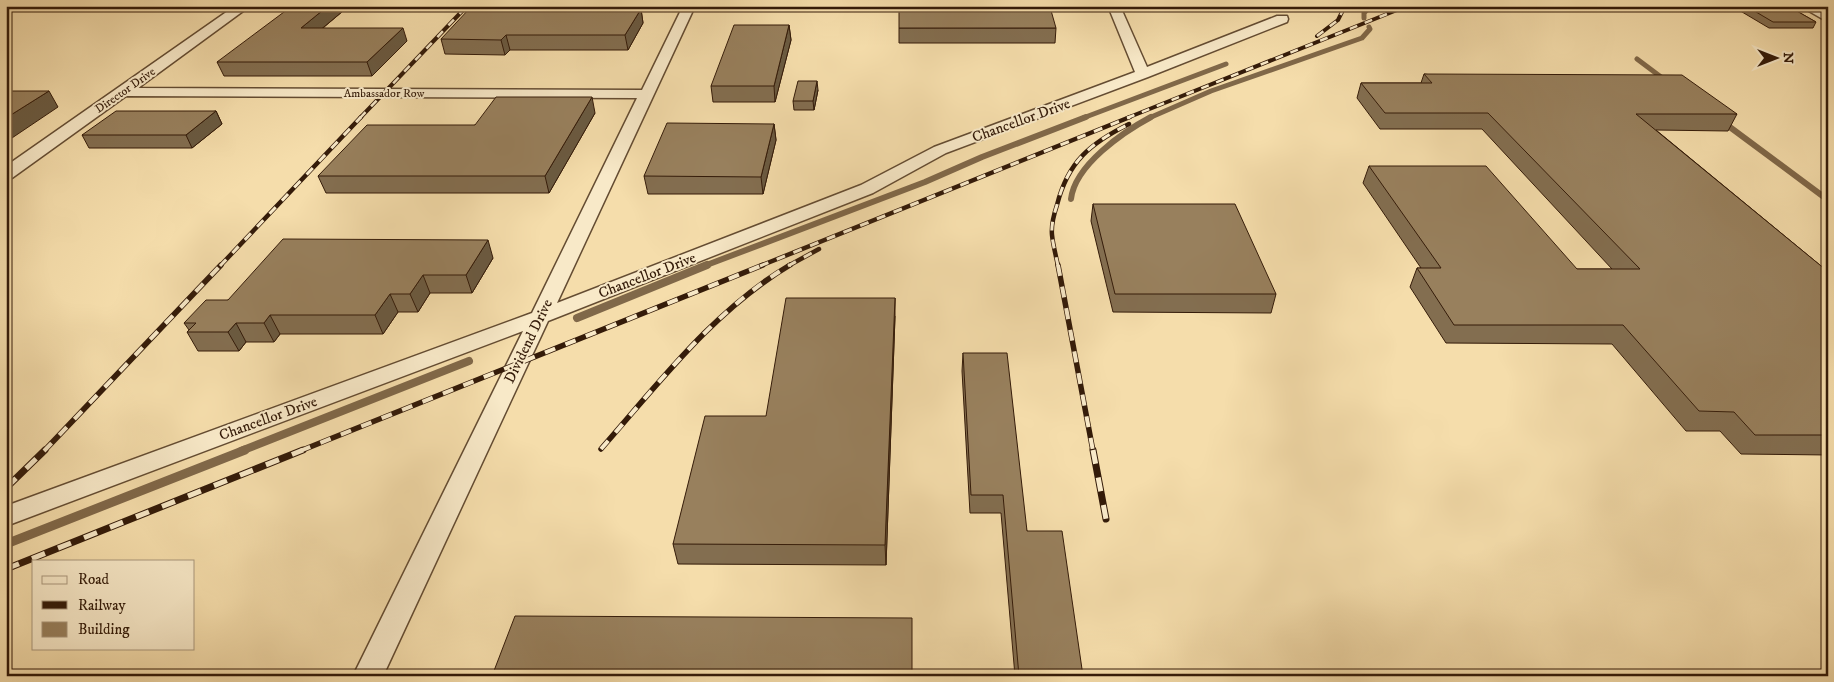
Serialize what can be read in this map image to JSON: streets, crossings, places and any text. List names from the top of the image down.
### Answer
{
  "streets": {
    "street": [
      "Director Drive",
      "Ambassador Row",
      "Chancellor Drive",
      "Dividend Drive"
    ]
  },
  "crossings": [
    ["Director Drive", "Ambassador Row"],
    ["Ambassador Row", "Dividend Drive"],
    ["Chancellor Drive", "Dividend Drive"]
  ],
  "legend": ["Road", "Railway", "Building"],
  "north": "right"
}
